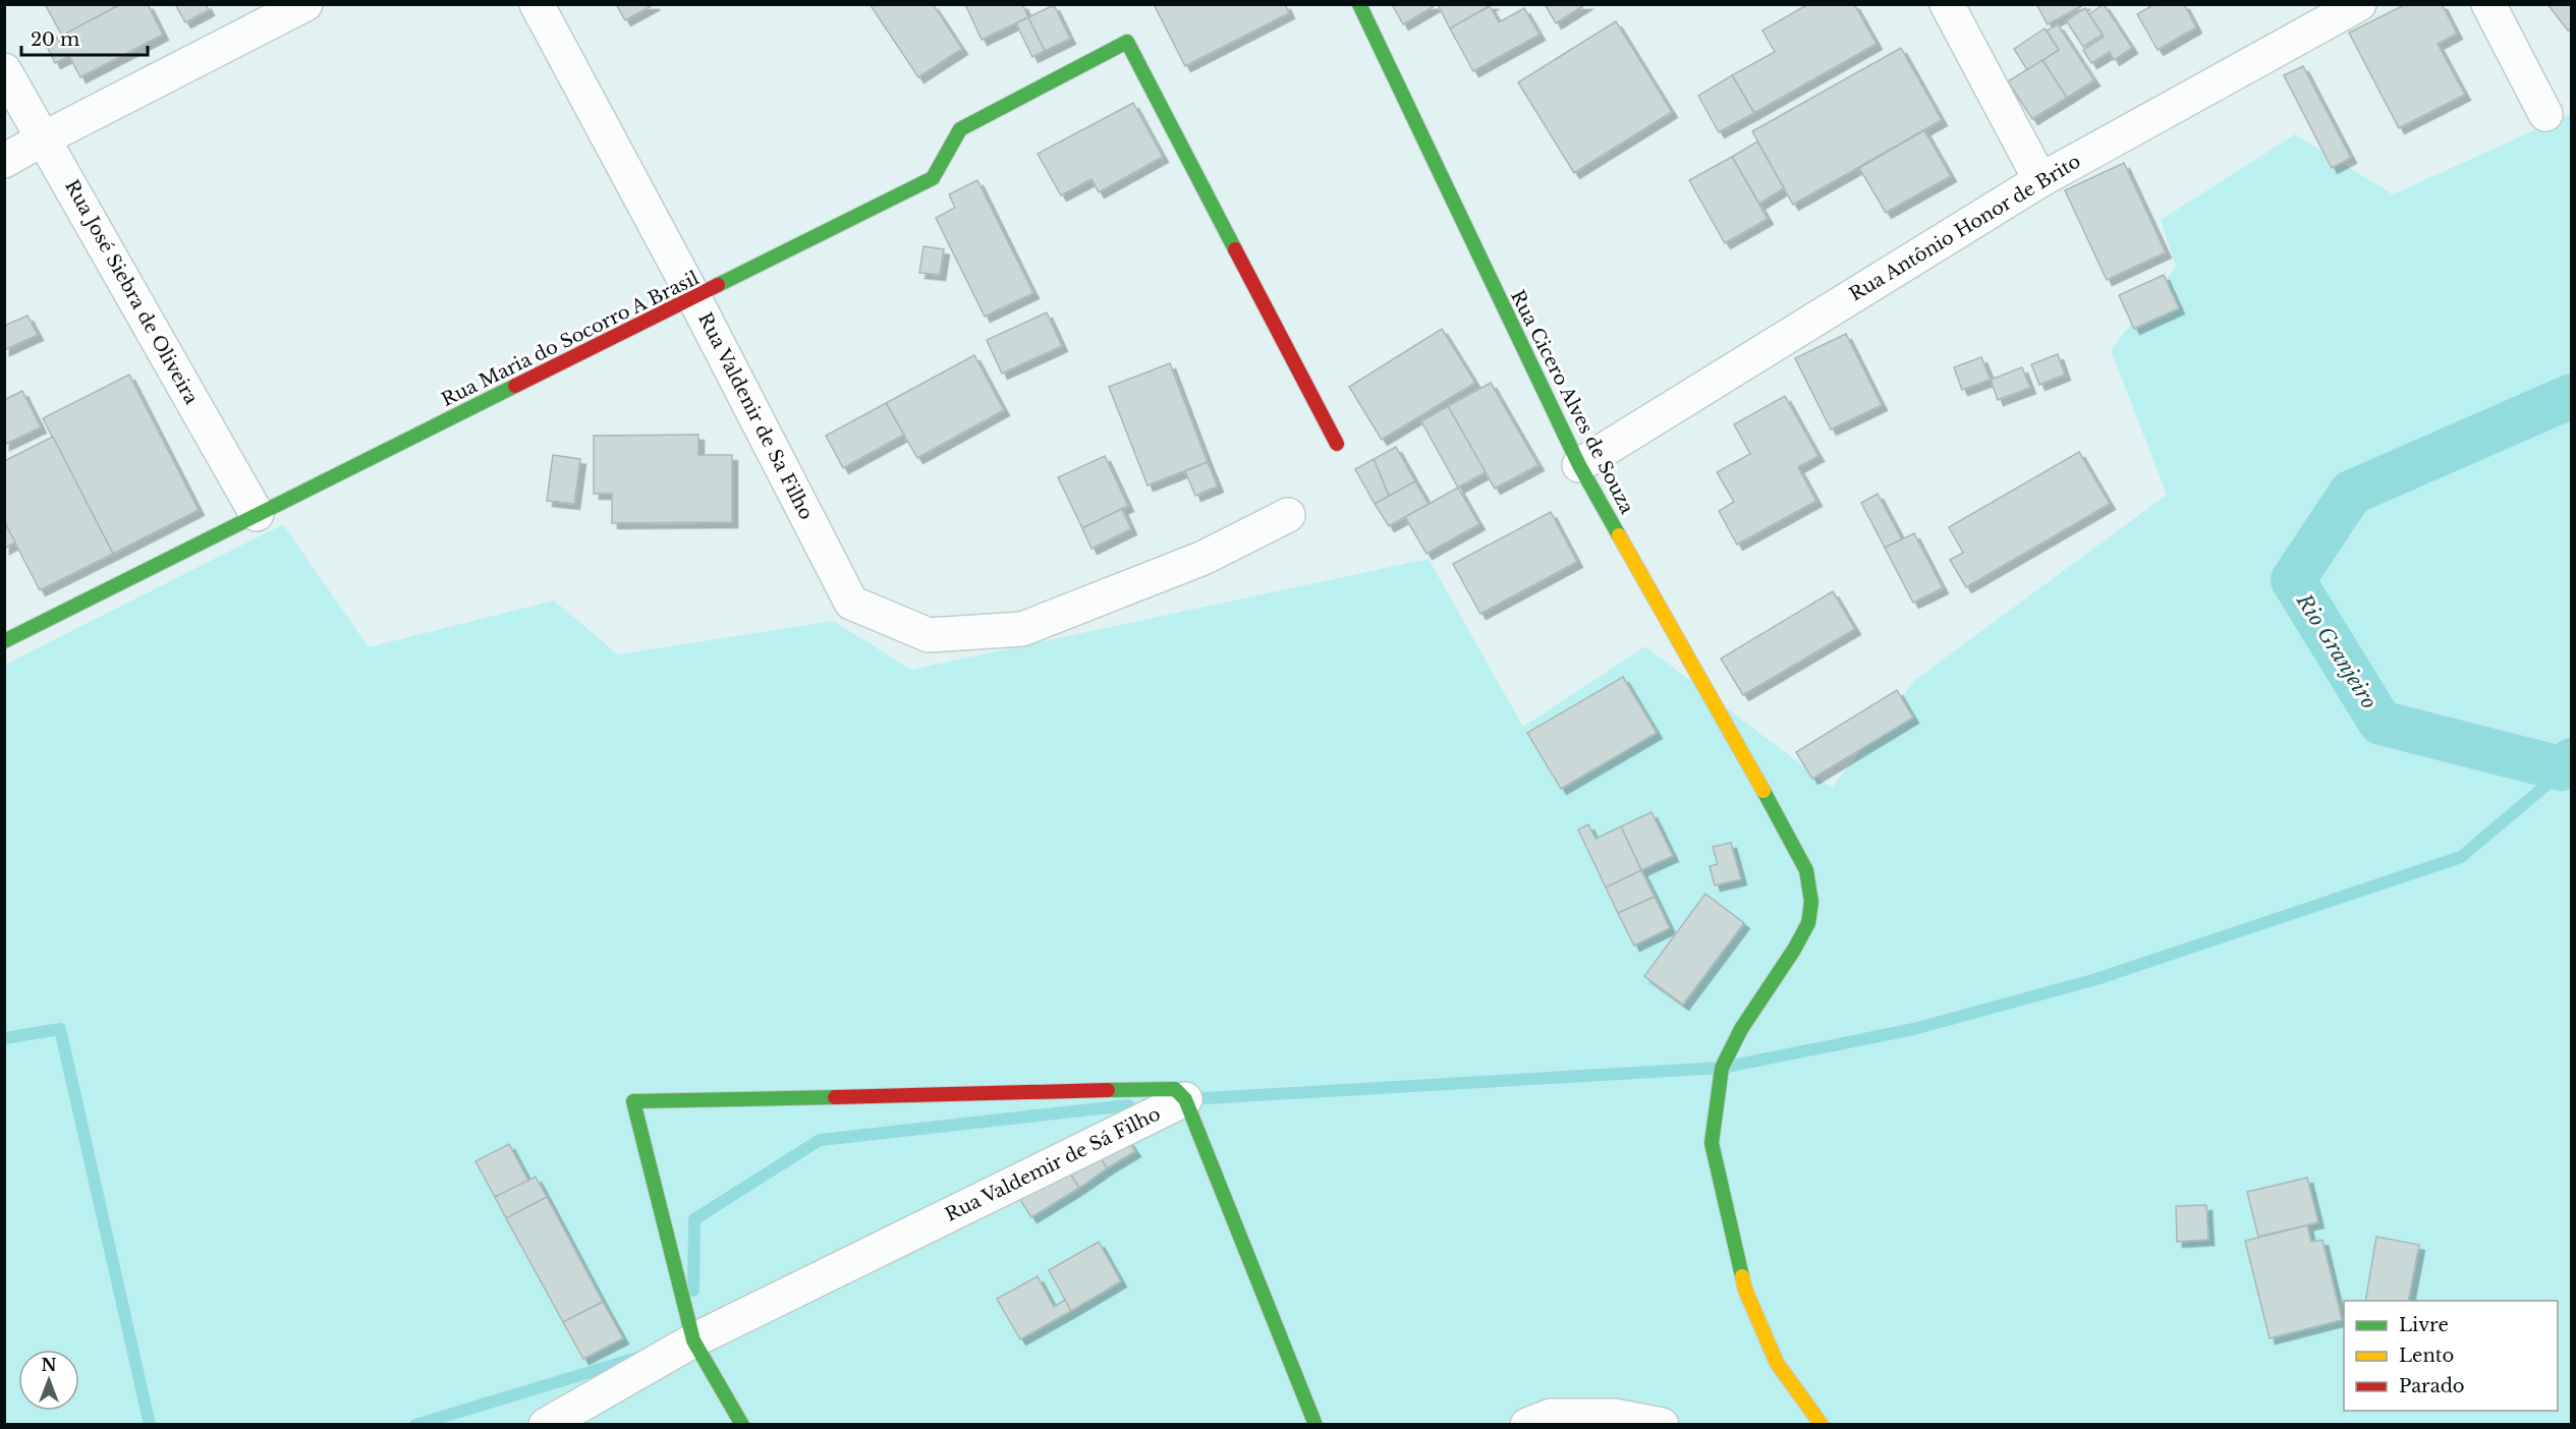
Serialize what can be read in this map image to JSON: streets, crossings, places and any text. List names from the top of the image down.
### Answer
{
  "streets": {
    "street": [
      "Rua Antônio Honor de Brito",
      "Rua José Siebra de Oliveira",
      "Rua Maria do Socorro A Brasil",
      "Rua Cicero Alves de Souza",
      "Rua Valdenir de Sa Filho",
      "Rua Valdemir de Sá Filho"
    ]
  },
  "crossings": [
    ["Rua Antônio Honor de Brito", "Rua Cicero Alves de Souza"],
    ["Rua José Siebra de Oliveira", "Rua Maria do Socorro A Brasil"],
    ["Rua Maria do Socorro A Brasil", "Rua Valdenir de Sa Filho"]
  ],
  "water": ["Rio Granjeiro"],
  "legend": ["Livre", "Lento", "Parado"],
  "scale_bar": "20 m",
  "north": "top"
}
